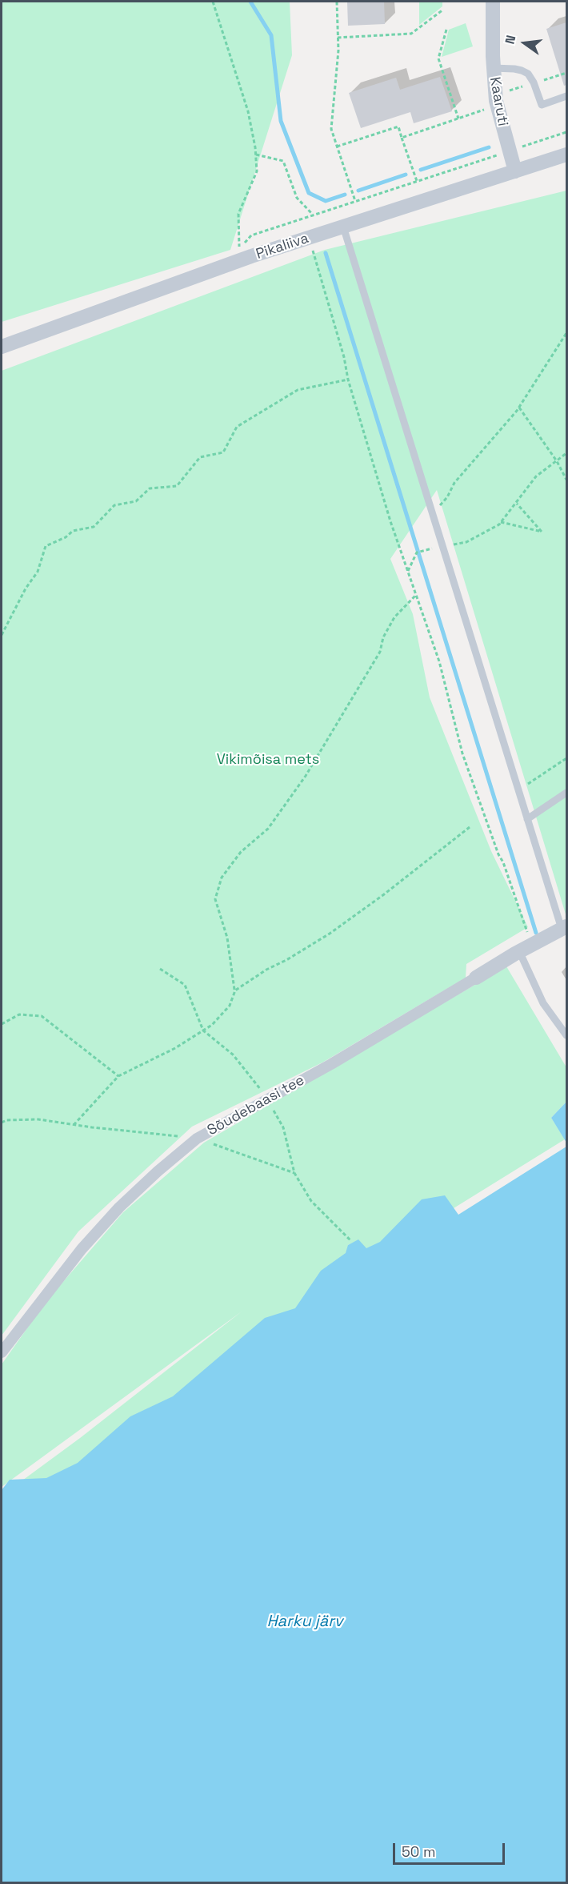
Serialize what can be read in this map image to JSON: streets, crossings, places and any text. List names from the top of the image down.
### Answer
{
  "streets": {
    "street": ["Kaaruti", "Pikaliiva", "Sõudebaasi tee"]
  },
  "crossings": [
    ["Kaaruti", "Pikaliiva"]
  ],
  "water": ["Harku järv"],
  "parks": ["Vikimõisa mets"],
  "scale_bar": "50 m",
  "north": "left"
}
